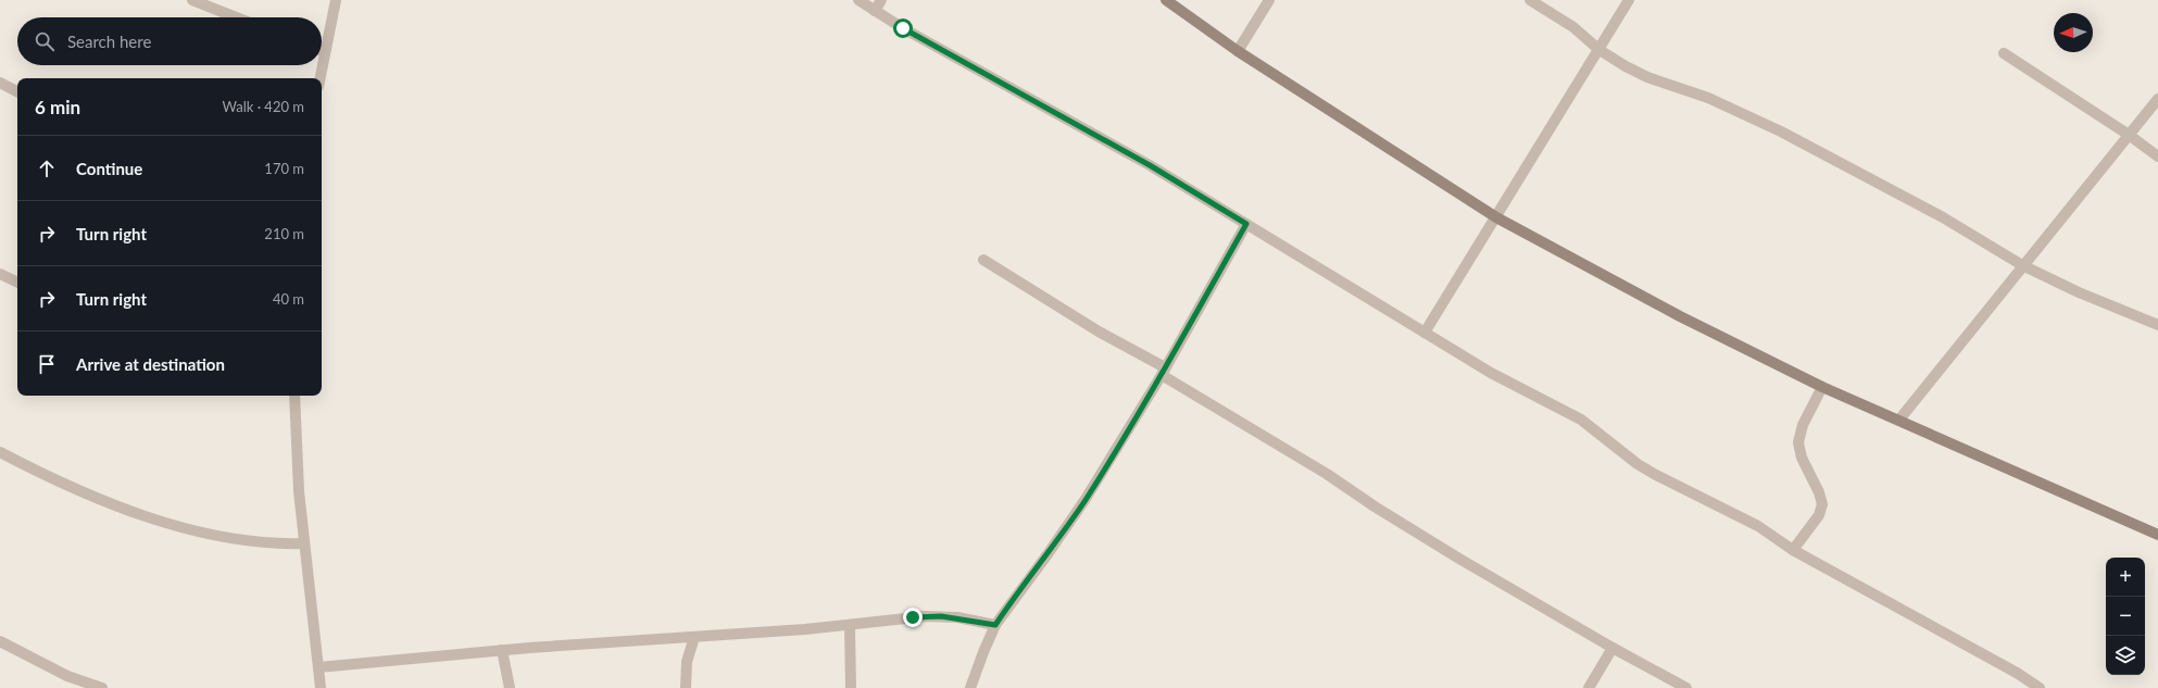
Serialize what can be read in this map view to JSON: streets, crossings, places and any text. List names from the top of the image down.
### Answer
{
  "north": "left",
  "page": {
    "search": "Search here",
    "heading": ["6 min", "Walk · 420 m"],
    "list": [
      ["Continue", "170 m"],
      ["Turn right", "210 m"],
      ["Turn right", "40 m"],
      "Arrive at destination"
    ],
    "map_buttons": ["+", "−"]
  }
}
